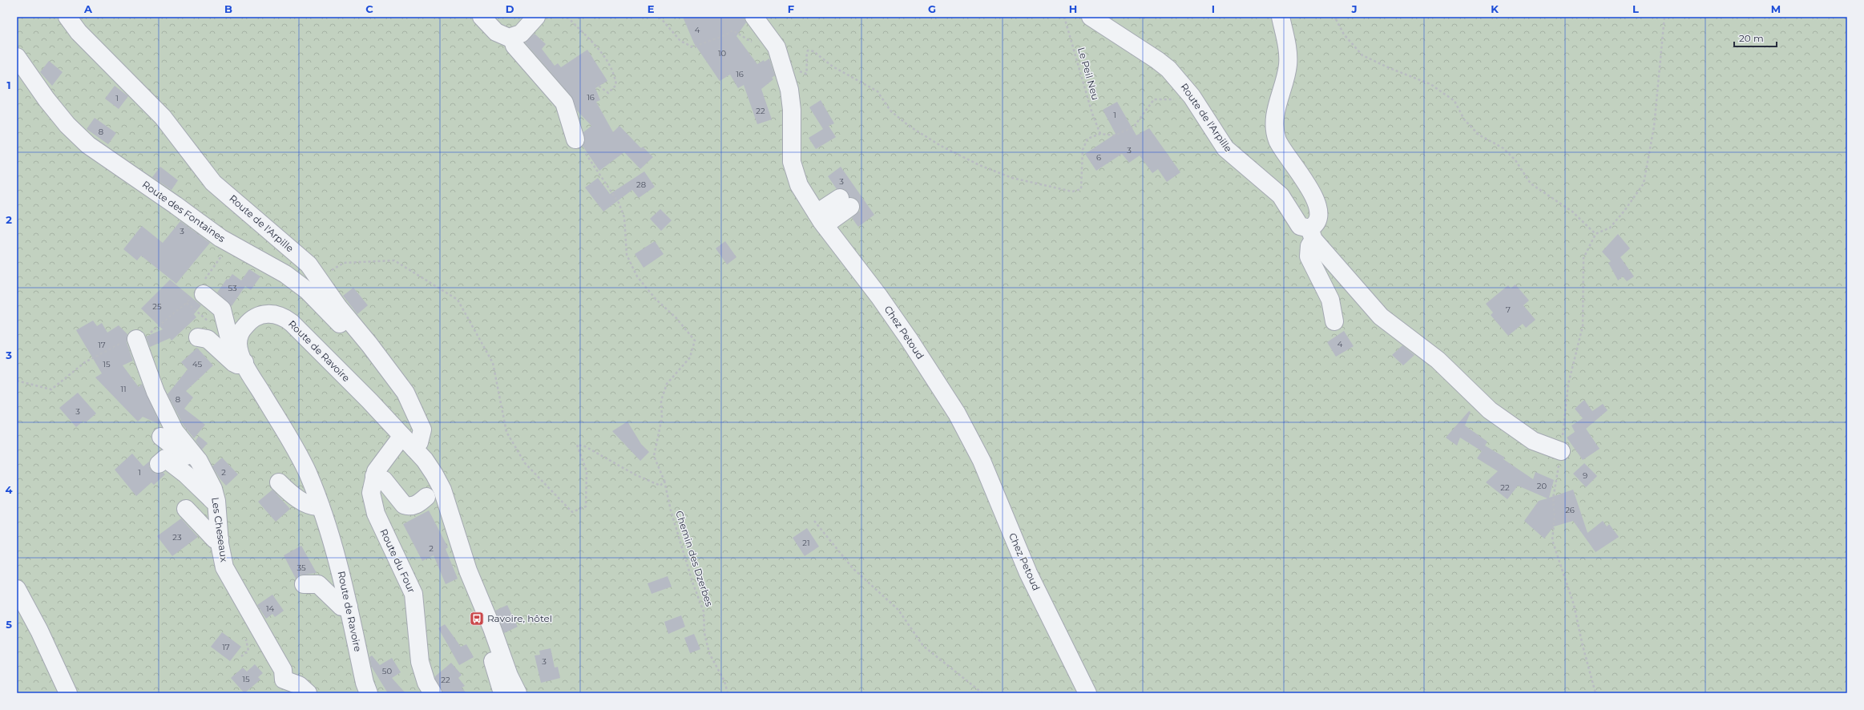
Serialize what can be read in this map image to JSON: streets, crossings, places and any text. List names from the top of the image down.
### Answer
{
  "streets": {
    "street": [
      "Route de l'Arpille",
      "Route des Fontaines",
      "Chez Petoud",
      "Route de Ravoire",
      "Les Cheseaux",
      "Route du Four"
    ],
    "path": ["Le Peil Neu", "Chemin des Dzerbes"]
  },
  "crossings": [
    ["Route de l'Arpille", "Route des Fontaines"],
    ["Route de l'Arpille", "Route de Ravoire"],
    ["Route de Ravoire", "Route du Four"]
  ],
  "places": {
    "bus stop": ["Ravoire, hôtel"]
  },
  "house_numbers": [
    "4",
    "10",
    "16",
    "16",
    "1",
    "22",
    "1",
    "8",
    "3",
    "6",
    "3",
    "28",
    "3",
    "53",
    "25",
    "7",
    "4",
    "17",
    "15",
    "45",
    "11",
    "8",
    "3",
    "1",
    "2",
    "9",
    "20",
    "22",
    "26",
    "23",
    "21",
    "2",
    "35",
    "14",
    "17",
    "3",
    "50",
    "15",
    "22"
  ],
  "scale_bar": "20 m",
  "grid": {
    "columns": [
      "A",
      "B",
      "C",
      "D",
      "E",
      "F",
      "G",
      "H",
      "I",
      "J",
      "K",
      "L",
      "M"
    ],
    "rows": [
      "1",
      "2",
      "3",
      "4",
      "5"
    ]
  }
}
